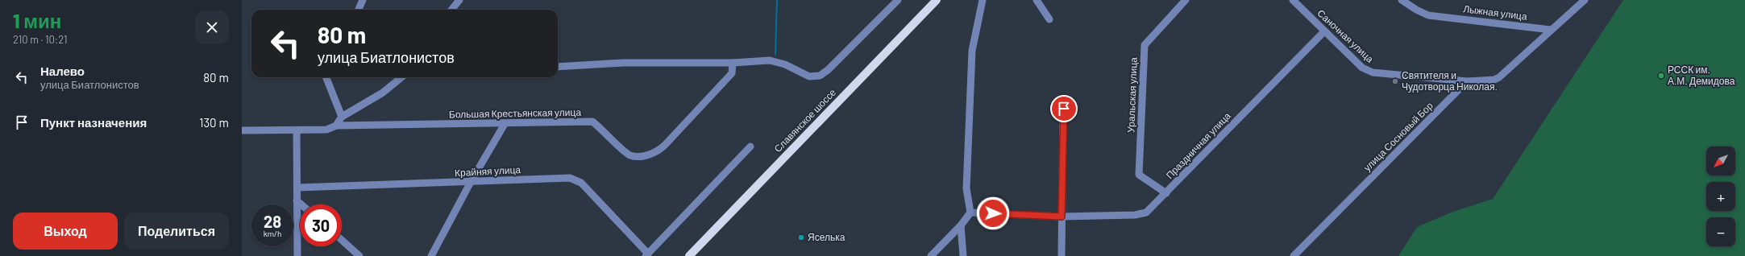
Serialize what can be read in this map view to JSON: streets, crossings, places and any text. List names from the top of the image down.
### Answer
{
  "streets": {
    "main road": ["Славянское шоссе"],
    "street": [
      "Лыжная улица",
      "Саночная улица",
      "Уральская улица",
      "Большая Крестьянская улица",
      "улица Сосновый Бор",
      "Праздничная улица",
      "Крайняя улица"
    ]
  },
  "crossings": [
    ["Саночная улица", "улица Сосновый Бор"],
    ["Саночная улица", "Праздничная улица"],
    ["Уральская улица", "Праздничная улица"]
  ],
  "places": ["РССК им. А.М. Демидова", "Святителя и Чудотворца Николая.", "Яселька"],
  "north": "bottom left",
  "page": {
    "heading": ["1 мин", "210 m · 10:21"],
    "turn": ["80 m", "улица Биатлонистов"],
    "list": [
      {
        "name": "Налево",
        "note": "улица Биатлонистов",
        "value": "80 m"
      },
      {
        "name": "Пункт назначения",
        "value": "130 m"
      }
    ],
    "map_buttons": ["+", "−"],
    "speed": "28 km/h",
    "limit": "30",
    "buttons": ["Выход", "Поделиться"]
  }
}
